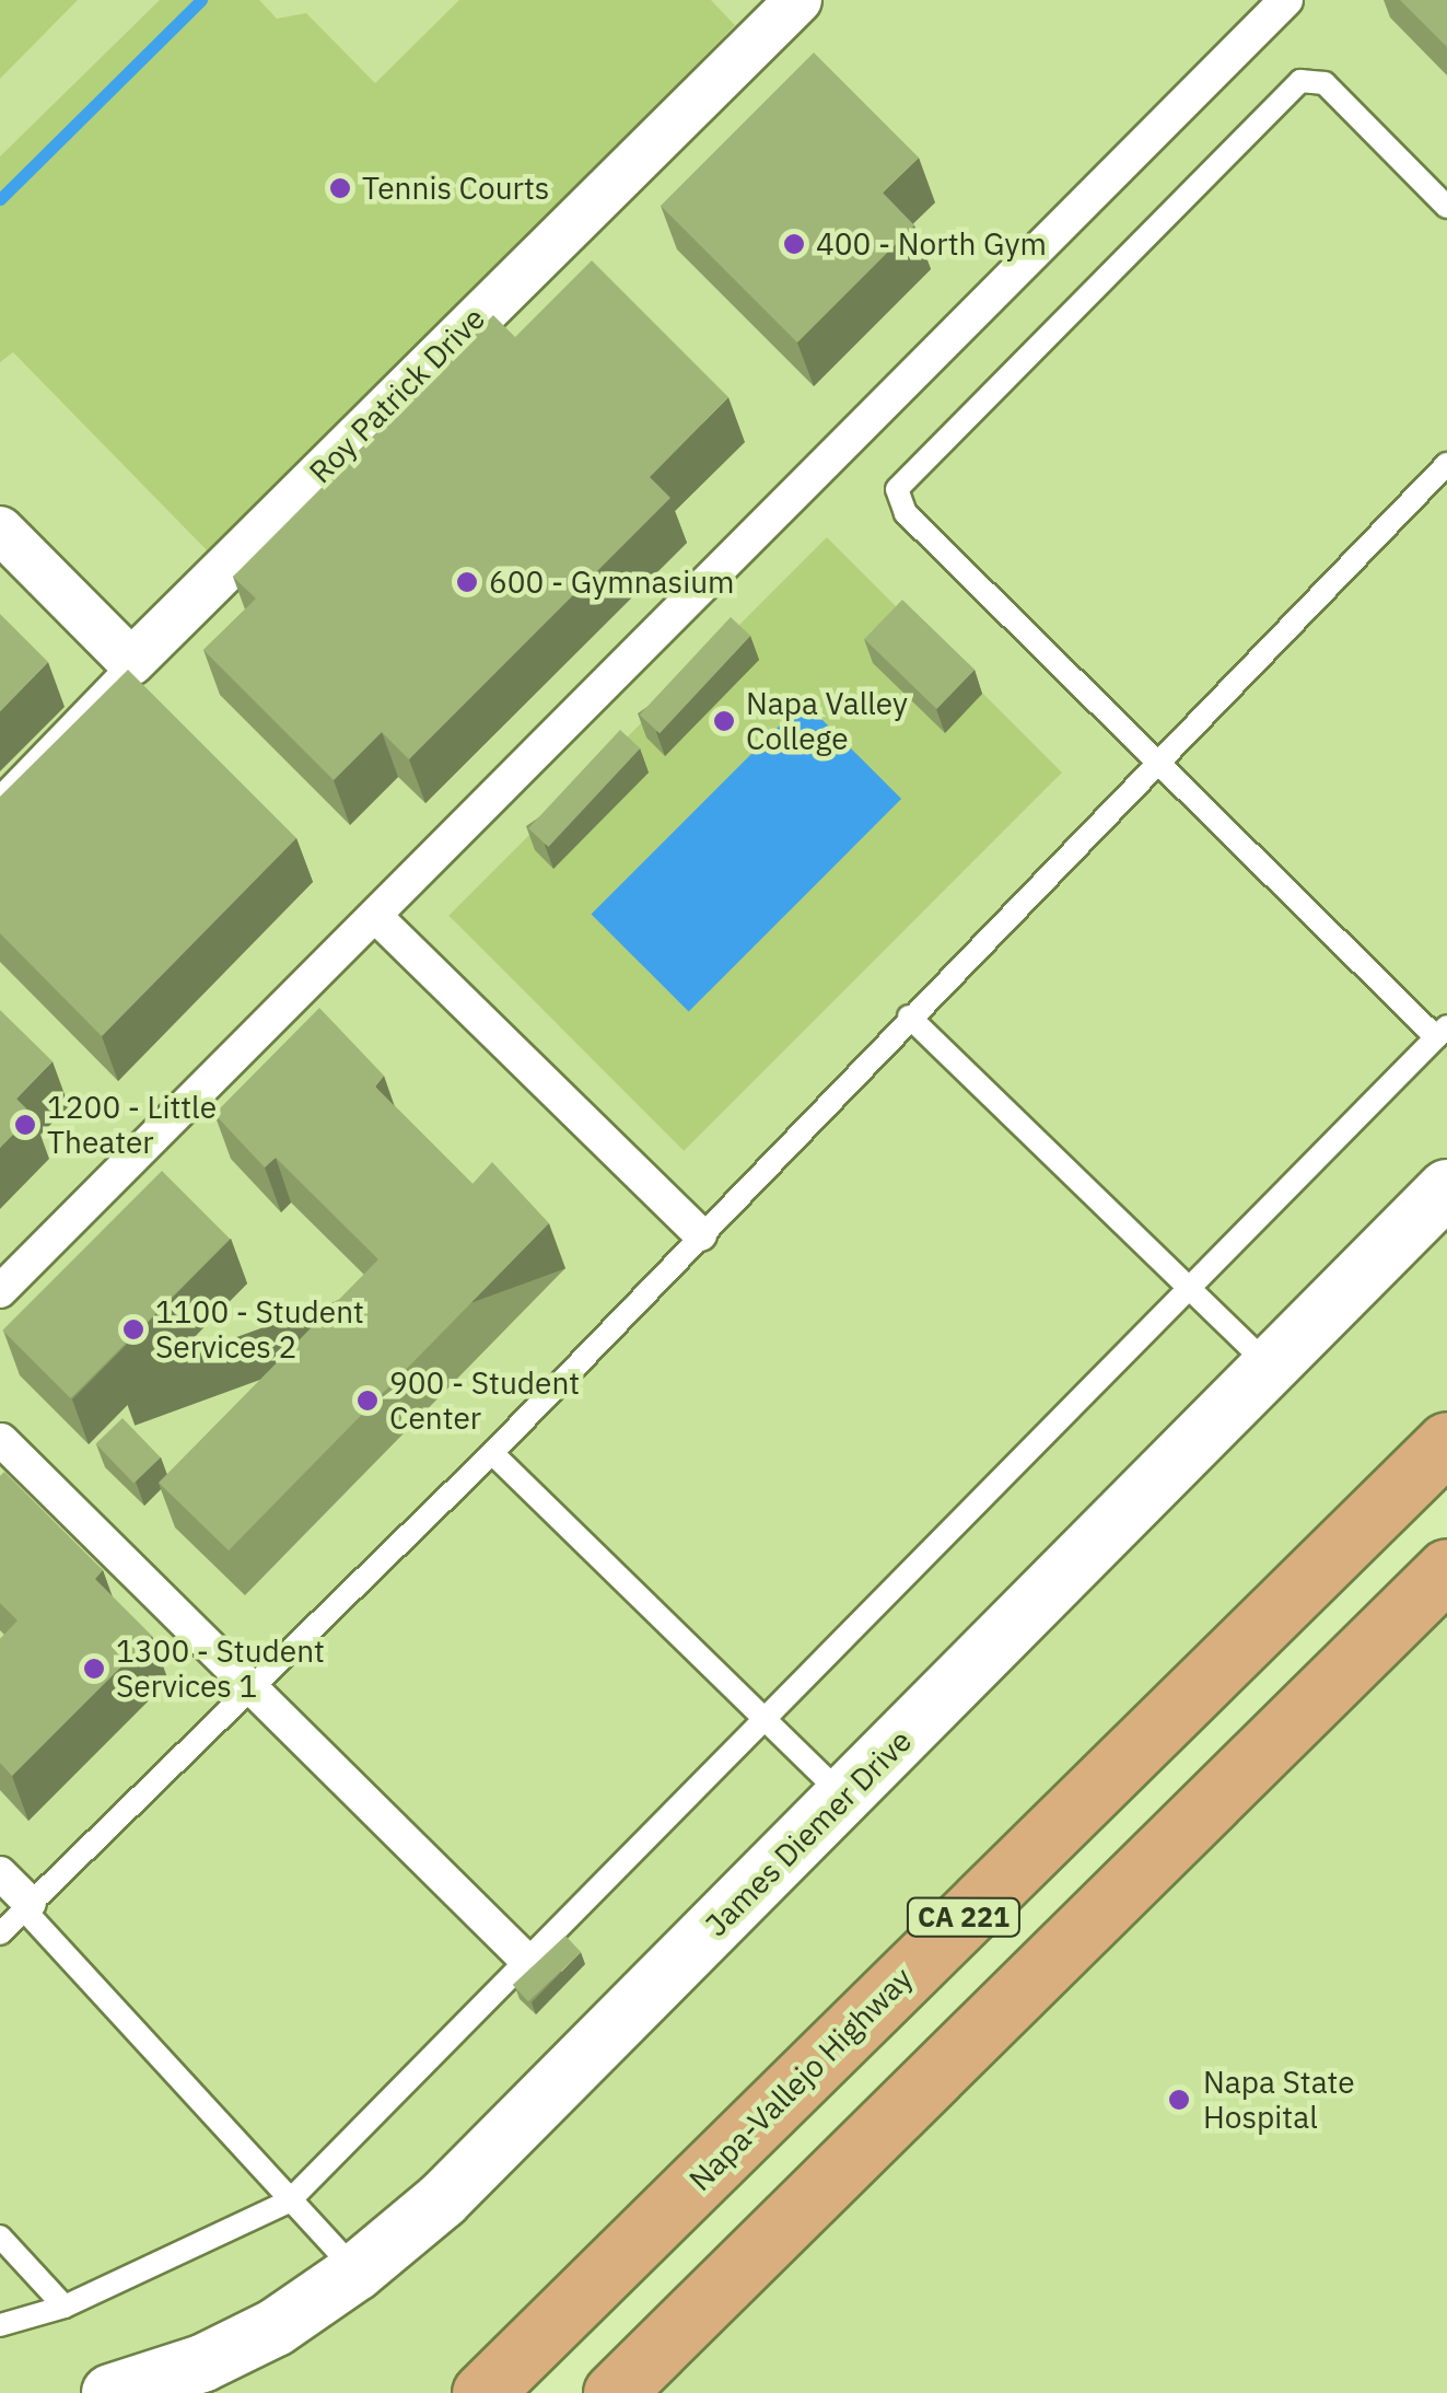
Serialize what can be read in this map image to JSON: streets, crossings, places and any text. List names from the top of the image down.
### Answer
{
  "streets": {
    "main road": ["CA 221", "Napa-Vallejo Highway"],
    "street": ["Roy Patrick Drive", "James Diemer Drive"]
  },
  "places": [
    "Tennis Courts",
    "400 - North Gym",
    "600 - Gymnasium",
    "Napa Valley College",
    "1200 - Little Theater",
    "1100 - Student Services 2",
    "900 - Student Center",
    "1300 - Student Services 1",
    "Napa State Hospital"
  ]
}
